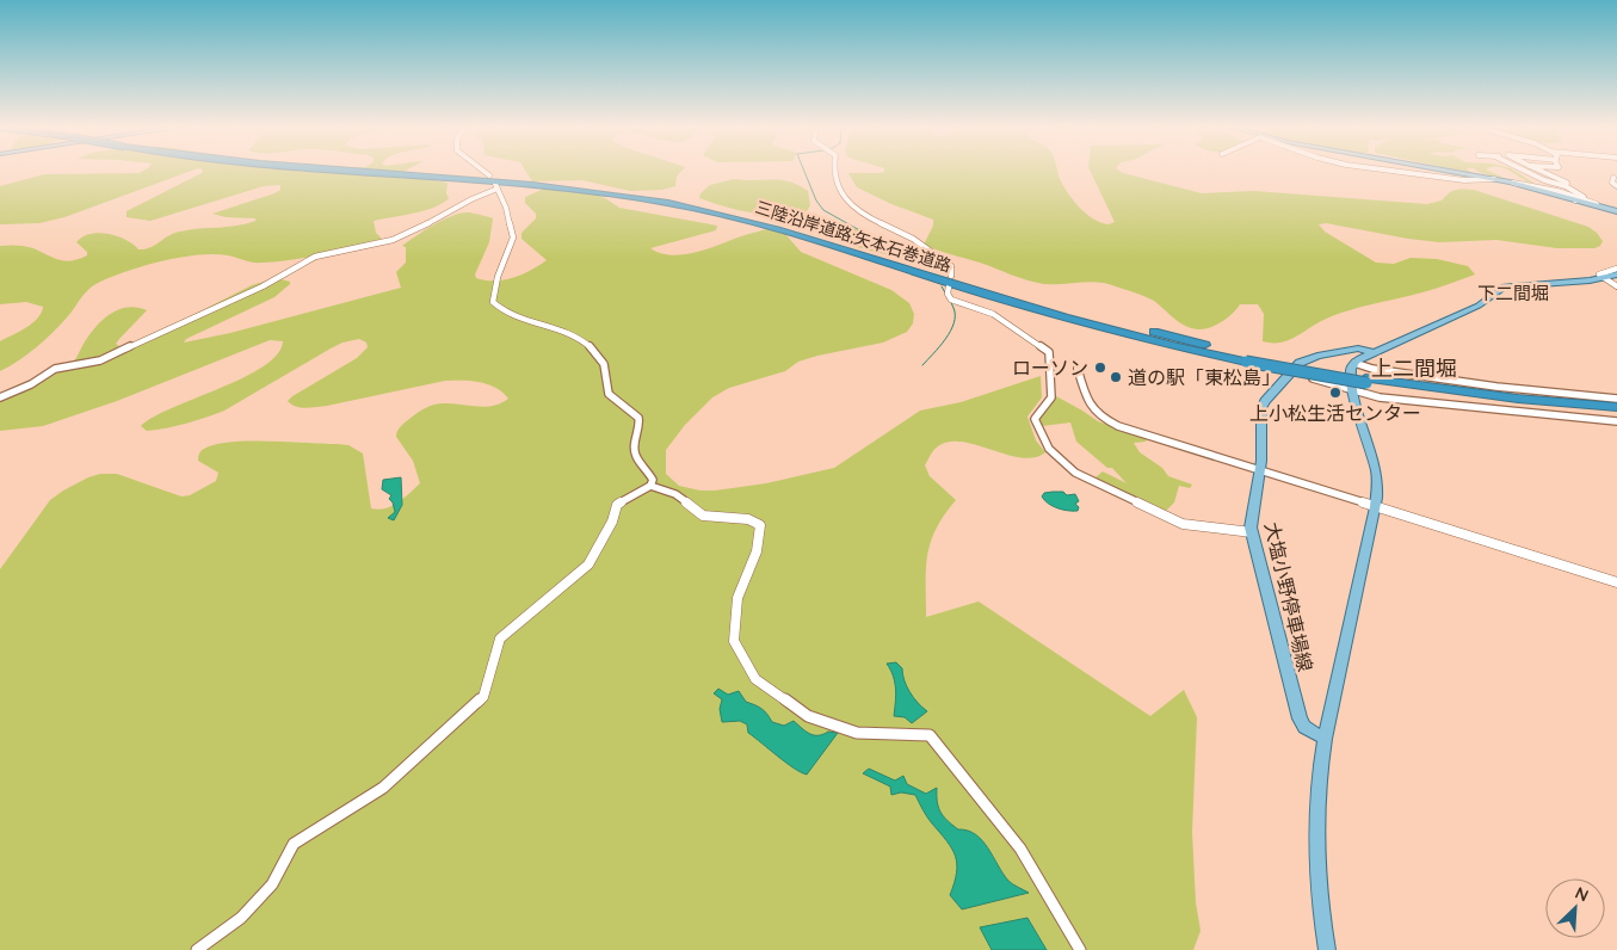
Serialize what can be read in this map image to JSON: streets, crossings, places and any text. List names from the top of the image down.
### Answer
{
  "streets": {
    "highway": ["三陸沿岸道路;矢本石巻道路"],
    "main road": ["大塩小野停車場線"]
  },
  "districts": ["下二間堀", "上二間堀"],
  "places": ["ローソン", "道の駅「東松島」", "上小松生活センター"],
  "north": "top right"
}
